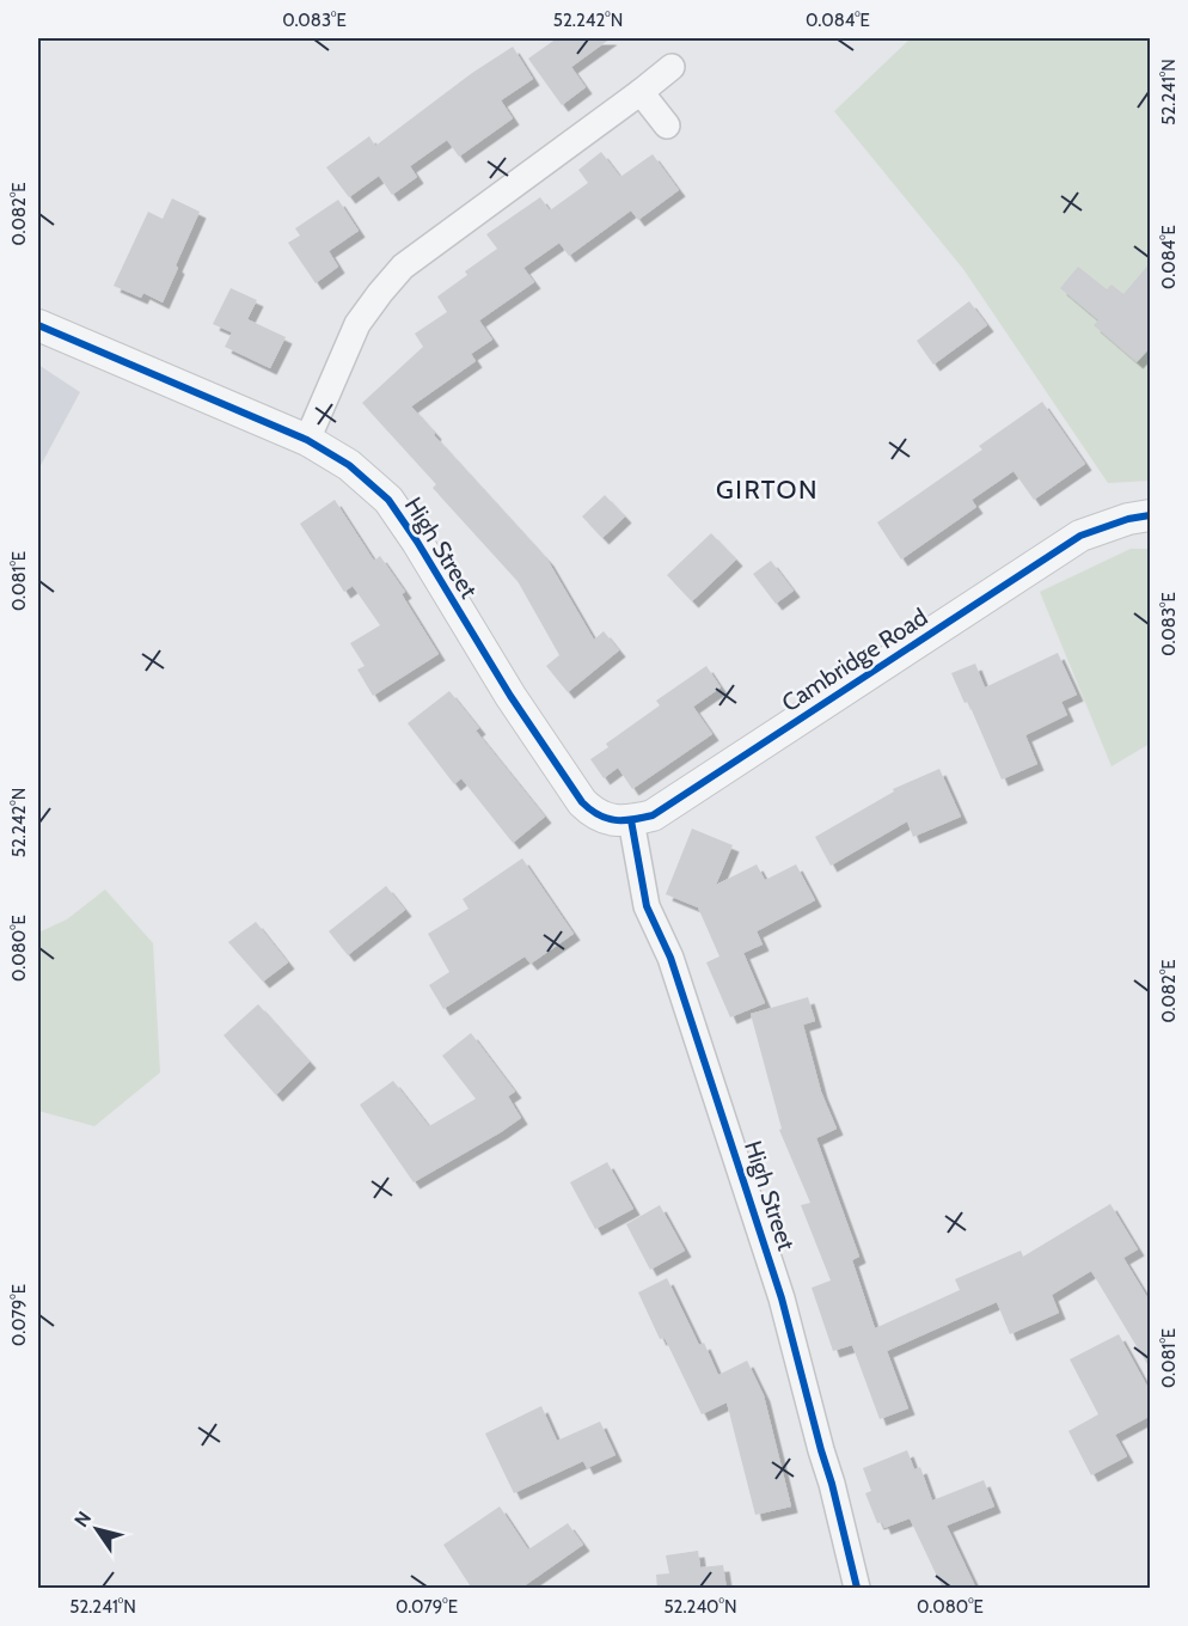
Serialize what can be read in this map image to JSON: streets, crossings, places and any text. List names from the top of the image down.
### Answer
{
  "streets": {
    "street": ["High Street", "Cambridge Road"]
  },
  "crossings": [
    ["High Street", "Cambridge Road"]
  ],
  "districts": ["GIRTON"],
  "north": "top left",
  "coordinates": [
    "0.083°E",
    "52.242°N",
    "0.084°E",
    "52.241°N",
    "0.082°E",
    "0.081°E",
    "0.080°E",
    "0.079°E",
    "52.240°N"
  ]
}
